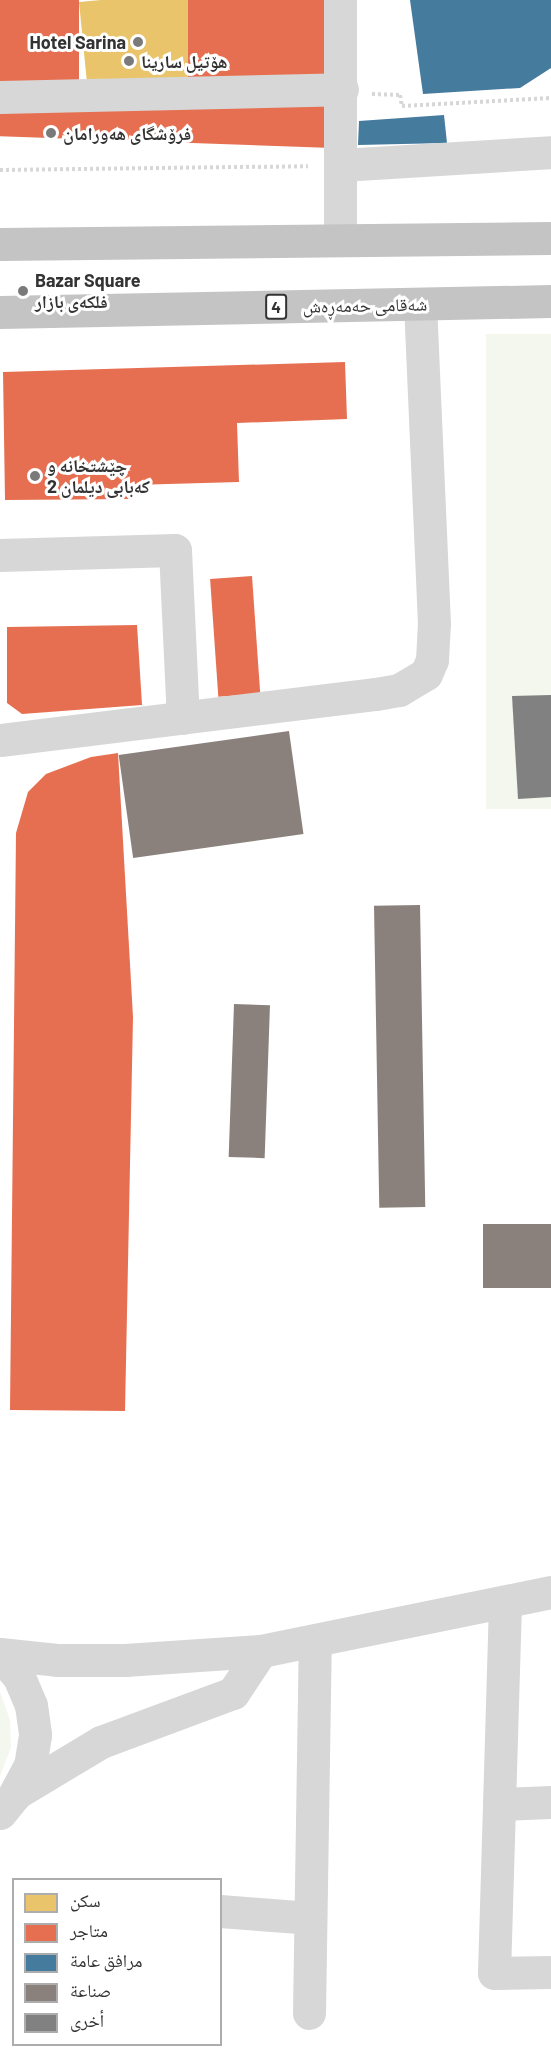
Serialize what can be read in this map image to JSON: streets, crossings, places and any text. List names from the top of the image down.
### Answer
{
  "streets": {
    "highway": ["شەقامی حەمەڕەش", "4"]
  },
  "places": [
    "Hotel Sarina",
    "هۆتیل سارینا",
    "فرۆشگای هەورامان",
    "Bazar Square فلکەی بازار",
    "چێشتخانە و کەبابی دیلمان 2"
  ],
  "legend": [
    "سكن",
    "متاجر",
    "مرافق عامة",
    "صناعة",
    "أخرى"
  ]
}
